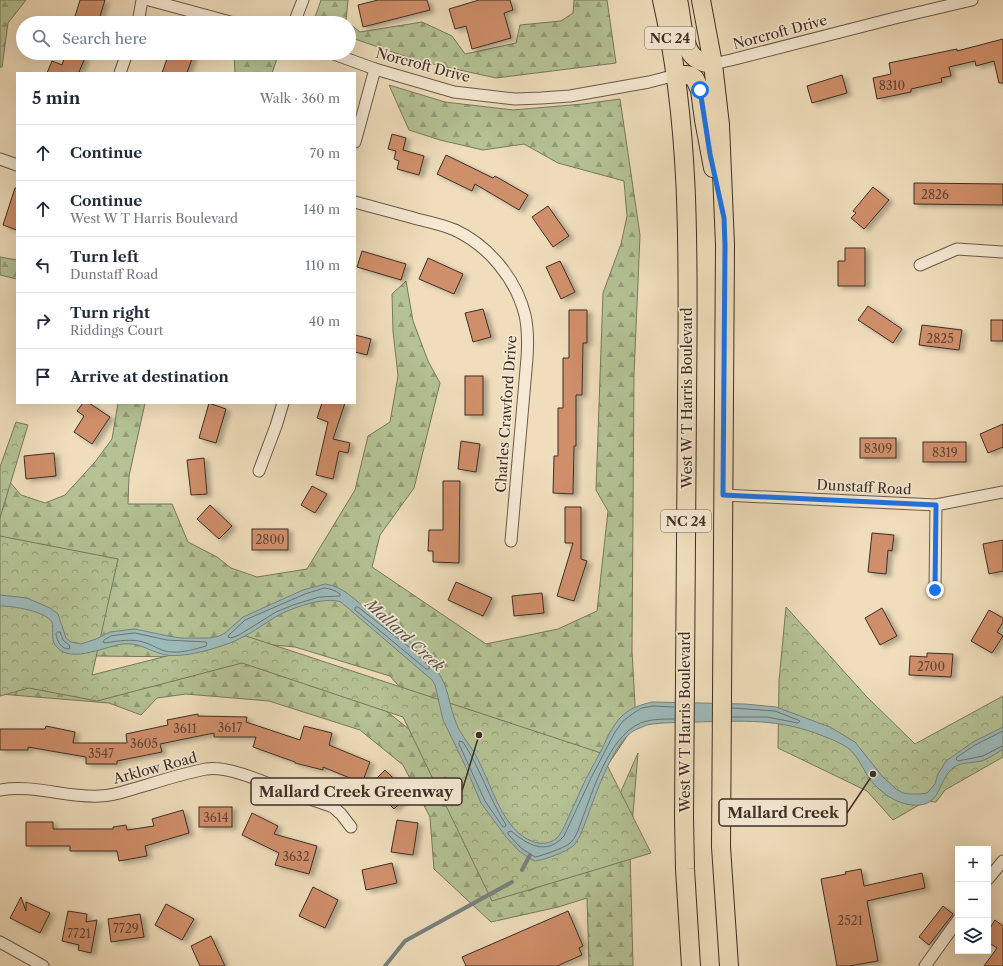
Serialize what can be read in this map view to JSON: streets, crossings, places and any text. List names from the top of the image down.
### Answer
{
  "streets": {
    "main road": ["NC 24", "West W T Harris Boulevard"],
    "street": [
      "Norcroft Drive",
      "Charles Crawford Drive",
      "Dunstaff Road",
      "Arklow Road"
    ]
  },
  "crossings": [
    ["Norcroft Drive", "NC 24"],
    ["Norcroft Drive", "West W T Harris Boulevard"],
    ["NC 24", "Dunstaff Road"]
  ],
  "water": ["Mallard Creek"],
  "places": ["Mallard Creek Greenway", "Mallard Creek"],
  "house_numbers": [
    "8310",
    "2826",
    "2825",
    "8309",
    "8319",
    "2800",
    "2700",
    "3617",
    "3611",
    "3605",
    "3547",
    "3614",
    "3632",
    "2521",
    "7729",
    "7721"
  ],
  "page": {
    "search": "Search here",
    "heading": ["5 min", "Walk · 360 m"],
    "list": [
      ["Continue", "70 m"],
      ["Continue", "West W T Harris Boulevard", "140 m"],
      ["Turn left", "Dunstaff Road", "110 m"],
      ["Turn right", "Riddings Court", "40 m"],
      "Arrive at destination"
    ],
    "map_buttons": ["+", "−"]
  }
}
